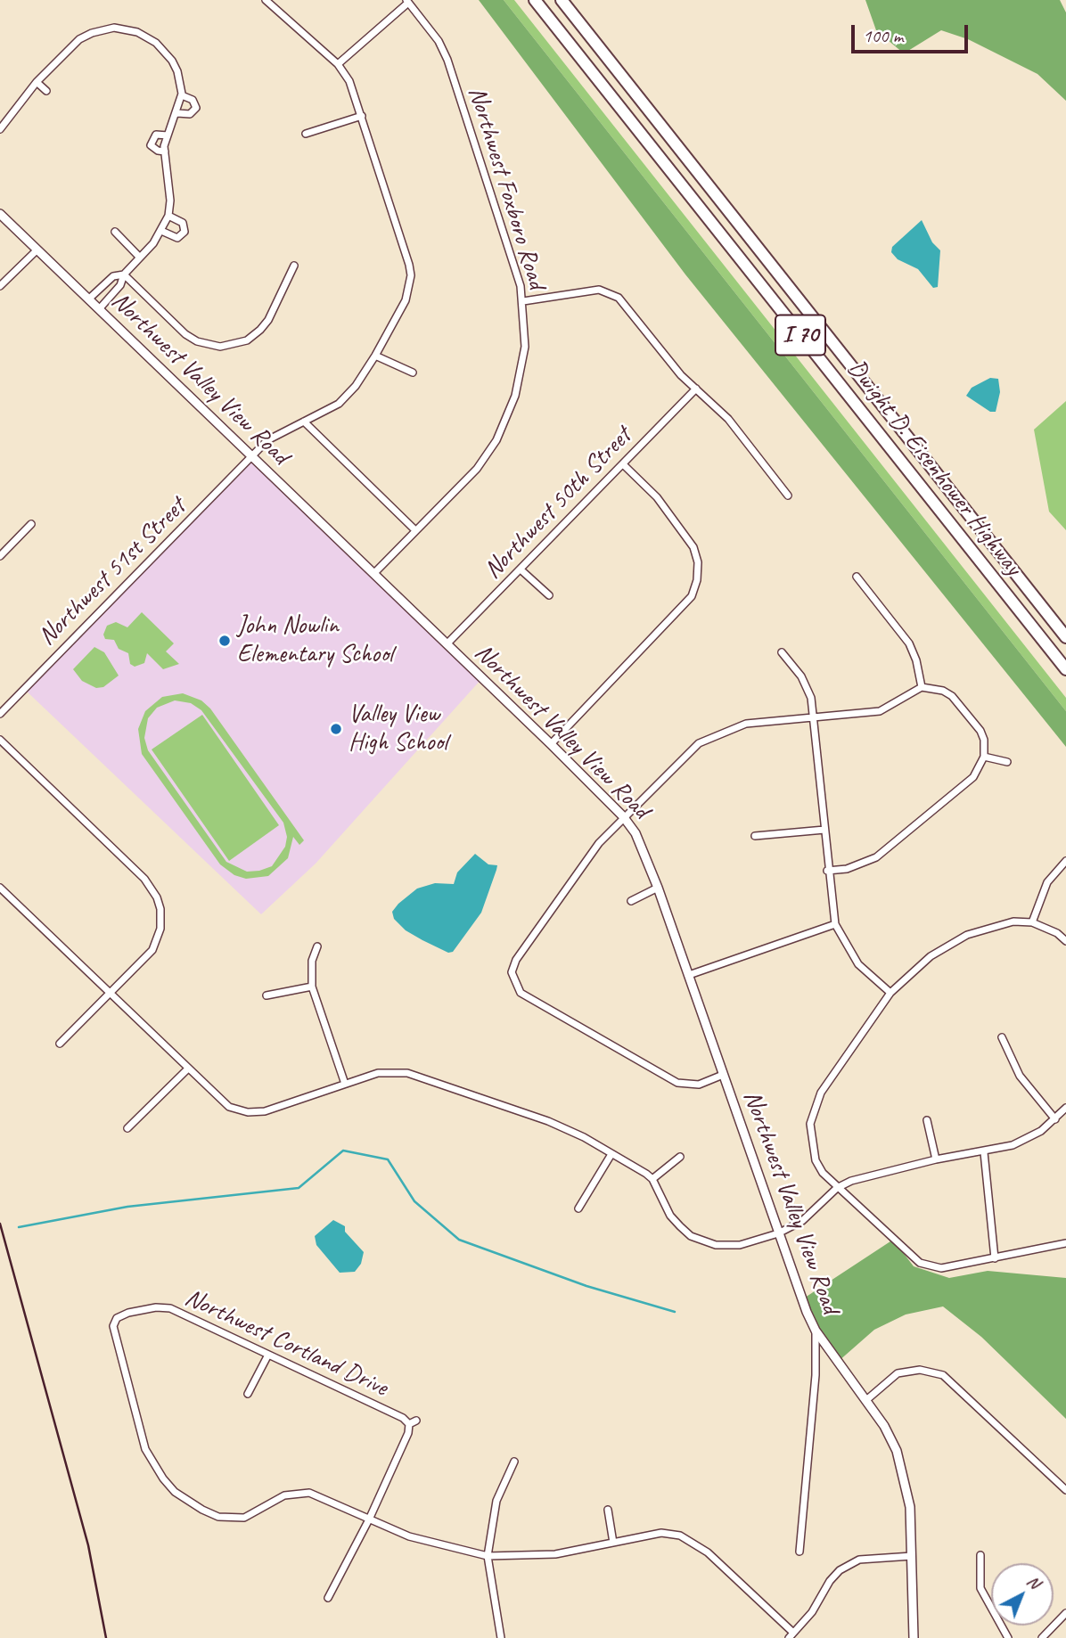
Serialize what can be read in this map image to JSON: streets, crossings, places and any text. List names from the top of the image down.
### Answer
{
  "streets": {
    "highway": ["I 70", "Dwight D. Eisenhower Highway"],
    "street": [
      "Northwest Foxboro Road",
      "Northwest Valley View Road",
      "Northwest 50th Street",
      "Northwest 51st Street",
      "Northwest Cortland Drive"
    ]
  },
  "crossings": [
    ["Northwest Foxboro Road", "Northwest Valley View Road"],
    ["Northwest Valley View Road", "Northwest 50th Street"],
    ["Northwest Valley View Road", "Northwest 51st Street"]
  ],
  "places": ["John Nowlin Elementary School", "Valley View High School"],
  "scale_bar": "100 m",
  "north": "top right"
}
